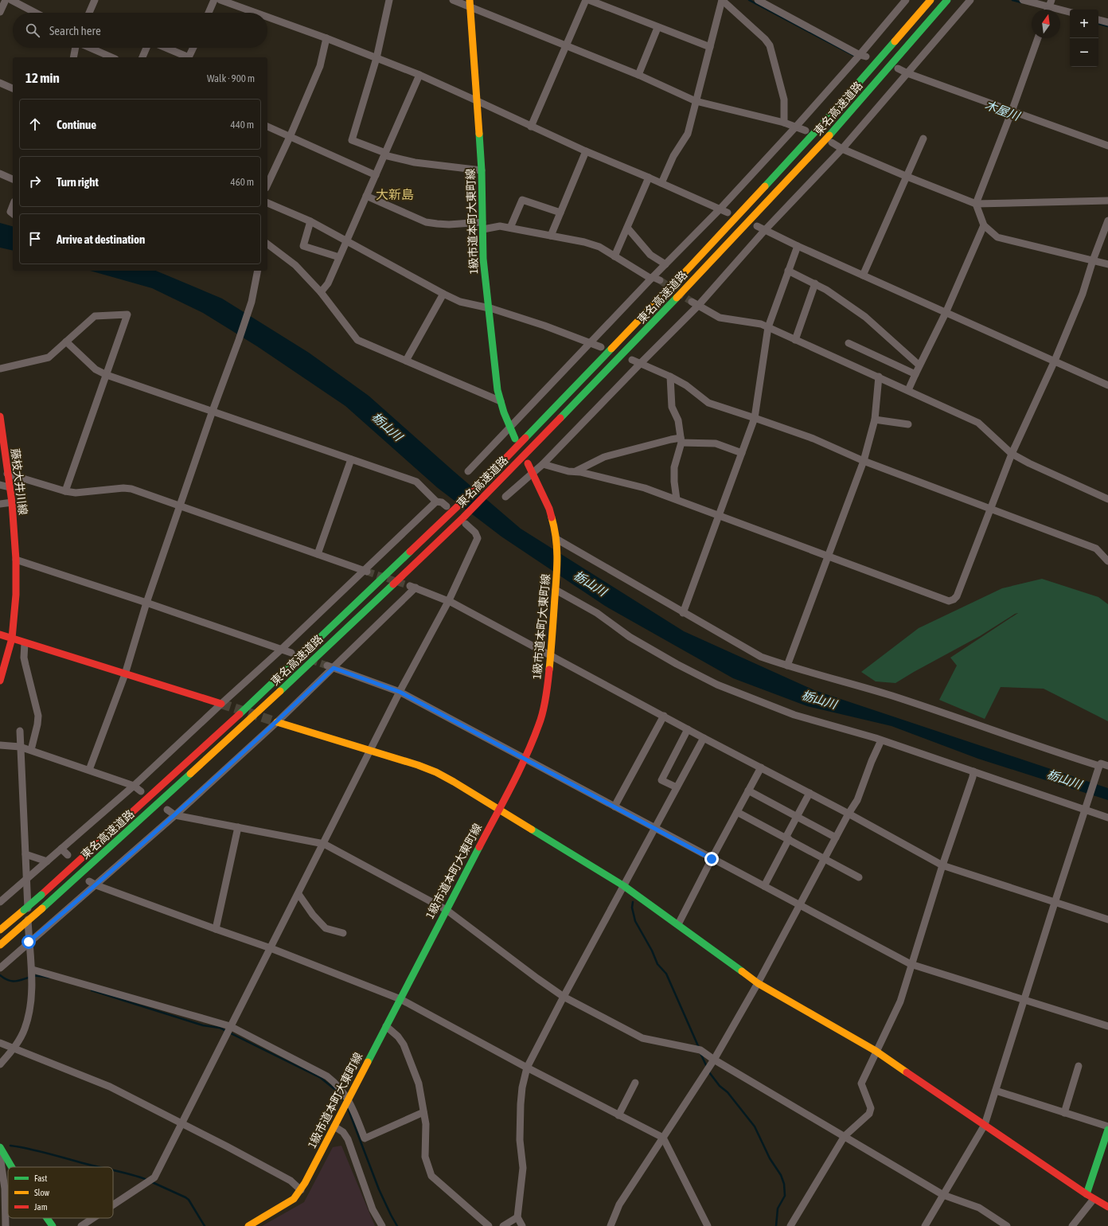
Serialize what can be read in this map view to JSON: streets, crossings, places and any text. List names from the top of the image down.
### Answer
{
  "streets": {
    "main road": ["東名高速道路", "1級市道本町大東町線", "藤枝大井川線"]
  },
  "districts": ["大新島"],
  "water": ["木屋川", "栃山川"],
  "legend": ["Fast", "Slow", "Jam"],
  "north": "top",
  "page": {
    "map_buttons": ["+", "−"],
    "search": "Search here",
    "heading": ["12 min", "Walk · 900 m"],
    "list": [
      ["Continue", "440 m"],
      ["Turn right", "460 m"],
      "Arrive at destination"
    ]
  }
}
